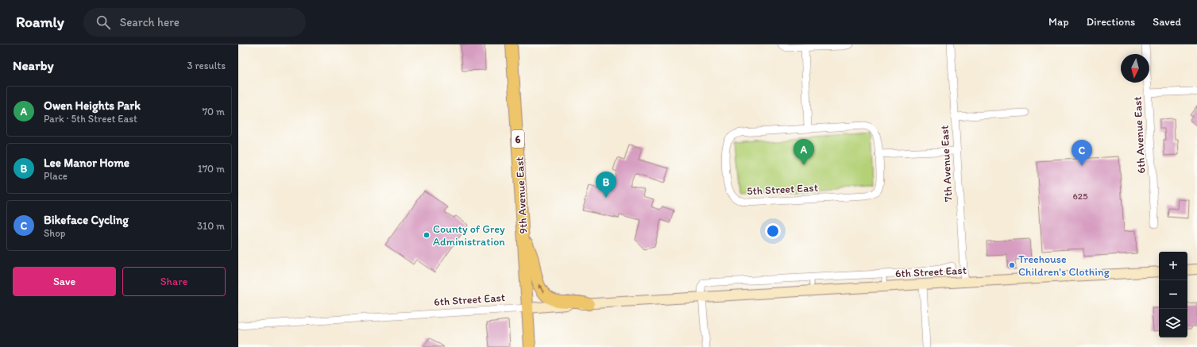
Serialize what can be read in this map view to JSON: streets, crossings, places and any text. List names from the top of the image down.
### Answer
{
  "streets": {
    "highway": ["6", "9th Avenue East"],
    "main road": ["6th Street East"],
    "street": ["6th Avenue East", "7th Avenue East", "5th Street East"]
  },
  "crossings": [
    ["7th Avenue East", "6th Street East"],
    ["9th Avenue East", "6th Street East"]
  ],
  "places": ["County of Grey Administration", "Treehouse Children's Clothing"],
  "house_numbers": ["625"],
  "north": "bottom",
  "page": {
    "header": "Roamly",
    "search": "Search here",
    "nav": ["Map", "Directions", "Saved"],
    "heading": ["Nearby", "3 results"],
    "list": [
      {
        "mark": "A",
        "name": "Owen Heights Park",
        "note": "Park · 5th Street East",
        "value": "70 m"
      },
      {
        "mark": "B",
        "name": "Lee Manor Home",
        "note": "Place",
        "value": "170 m"
      },
      {
        "mark": "C",
        "name": "Bikeface Cycling",
        "note": "Shop",
        "value": "310 m"
      }
    ],
    "pins": ["A", "C", "B"],
    "map_buttons": ["+", "−"],
    "buttons": ["Save", "Share"]
  }
}
